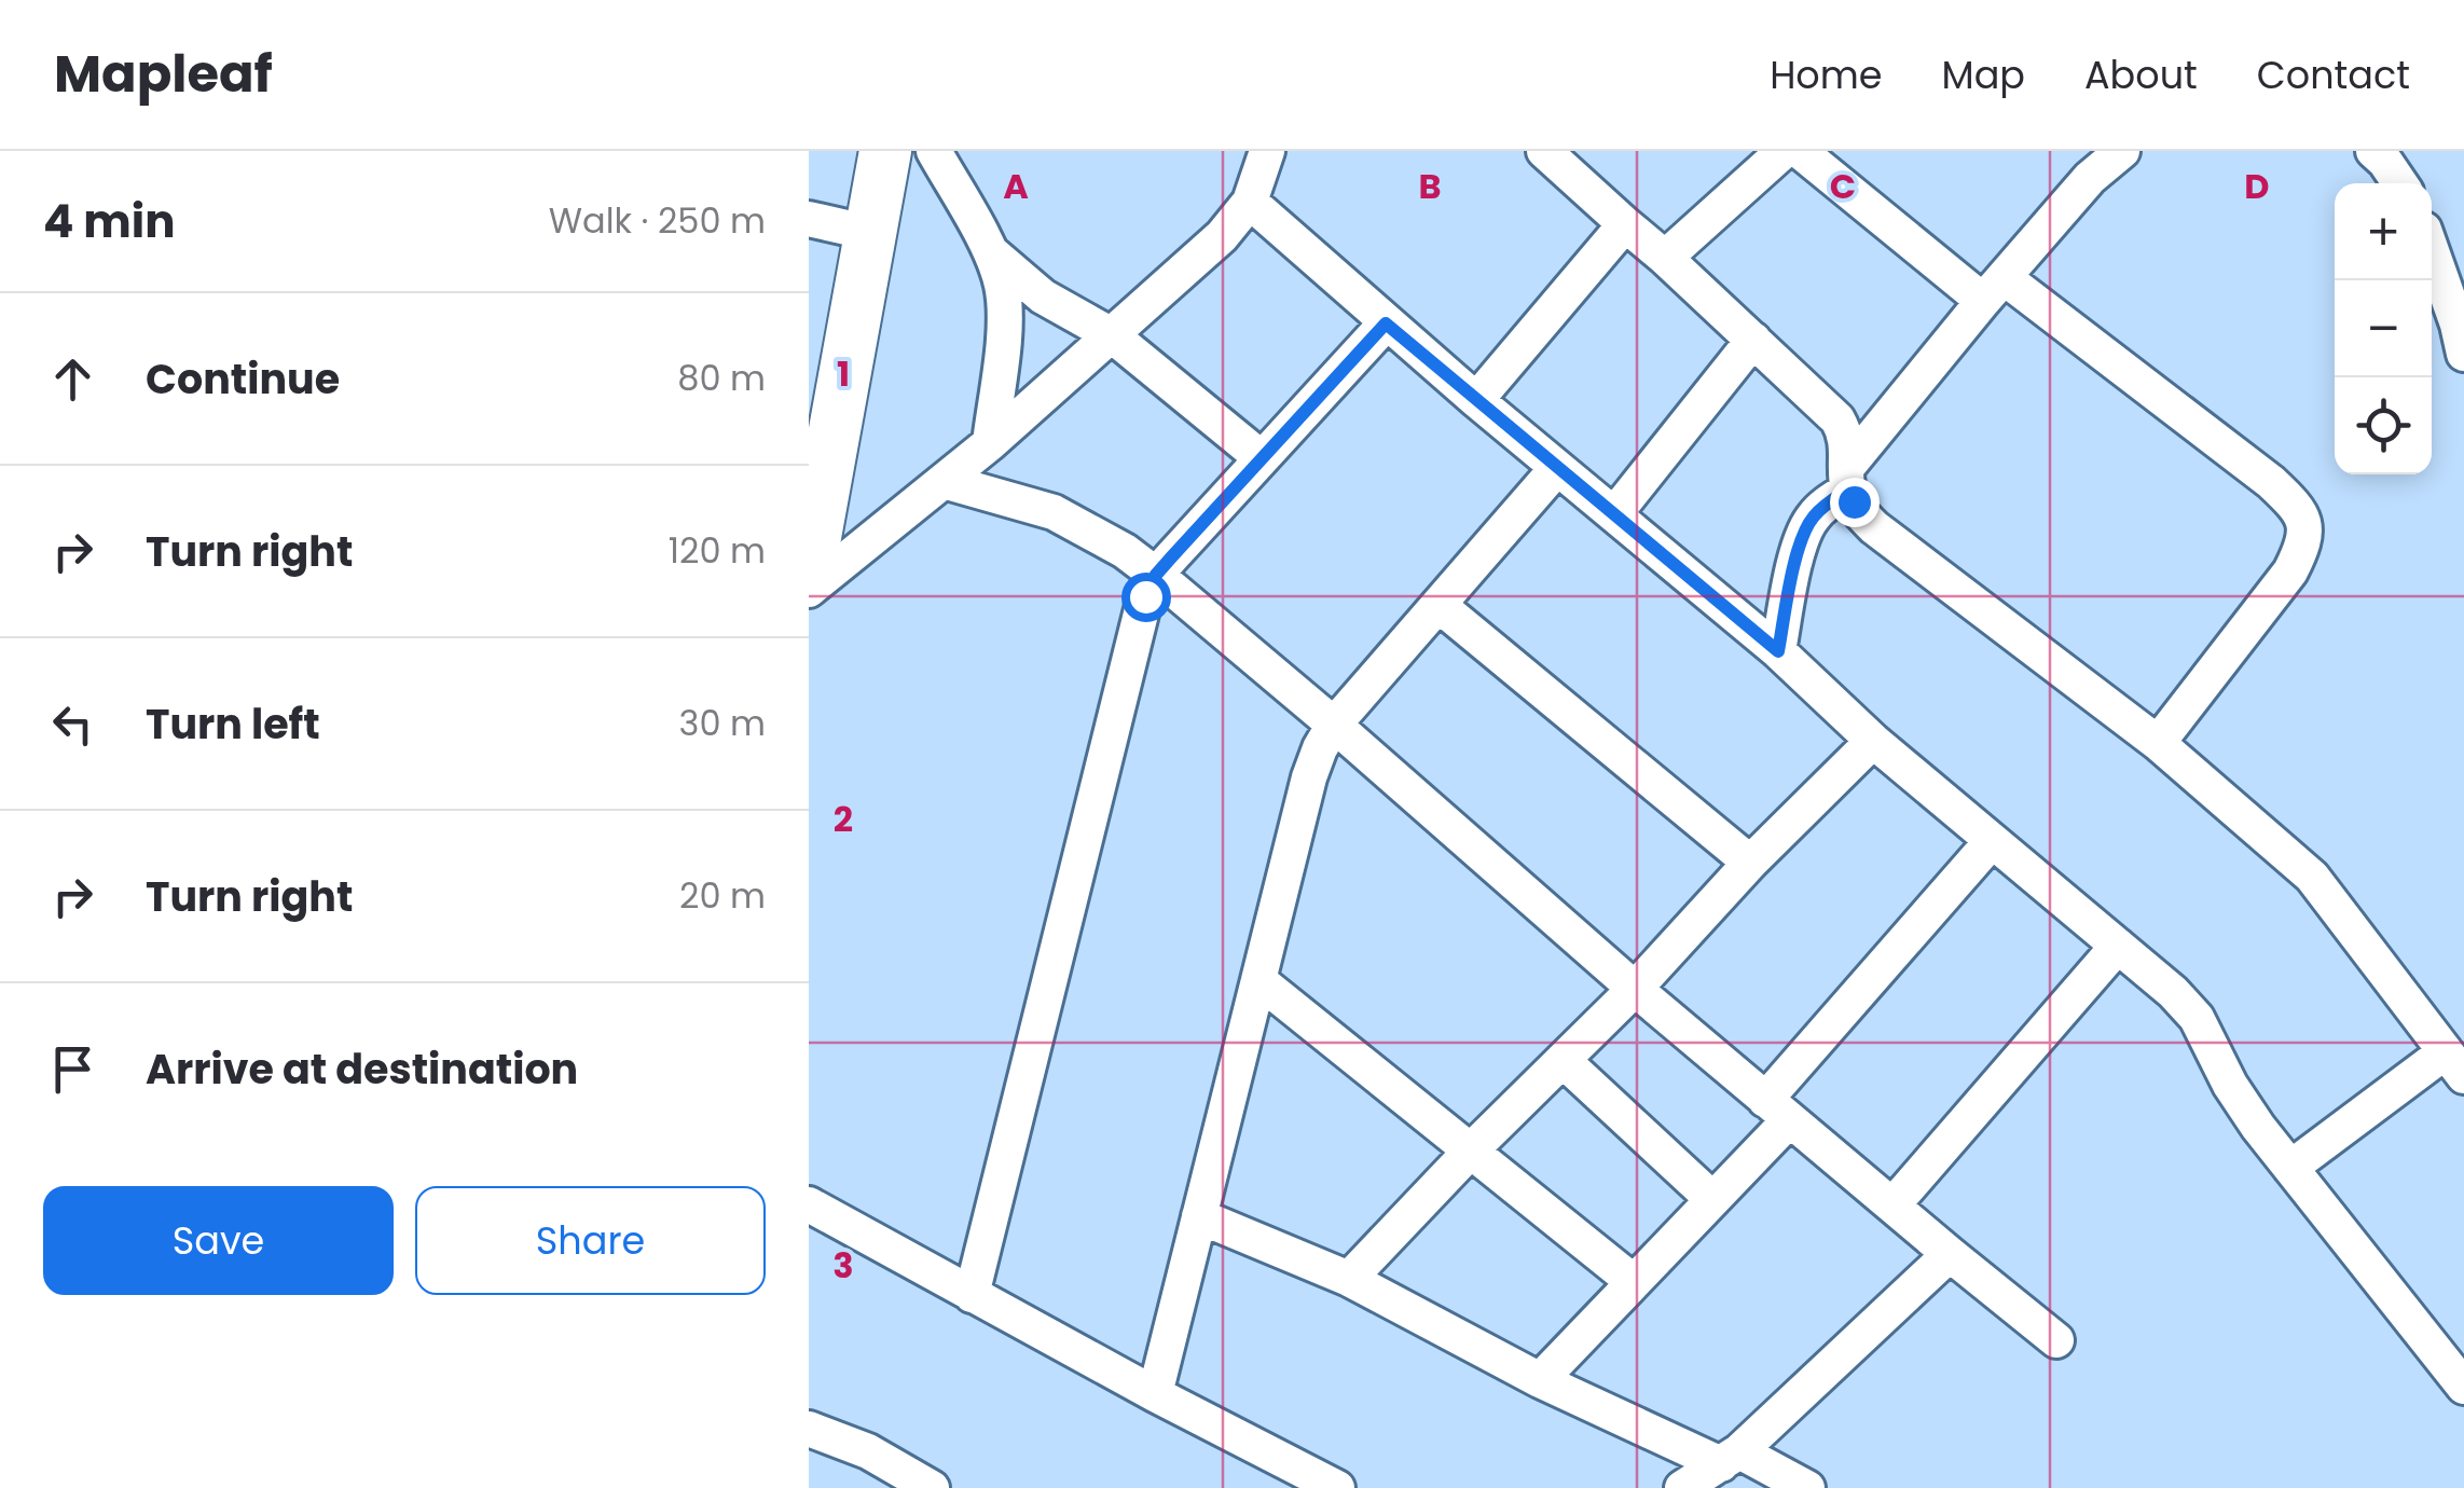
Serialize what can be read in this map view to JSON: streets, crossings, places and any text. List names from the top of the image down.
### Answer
{
  "page": {
    "header": "Mapleaf",
    "nav": [
      "Home",
      "Map",
      "About",
      "Contact"
    ],
    "heading": ["4 min", "Walk · 250 m"],
    "map_buttons": ["+", "−"],
    "list": [
      ["Continue", "80 m"],
      ["Turn right", "120 m"],
      ["Turn left", "30 m"],
      ["Turn right", "20 m"],
      "Arrive at destination"
    ],
    "buttons": ["Save", "Share"]
  },
  "grid": {
    "columns": [
      "A",
      "B",
      "C",
      "D"
    ],
    "rows": ["1", "2", "3"]
  }
}
